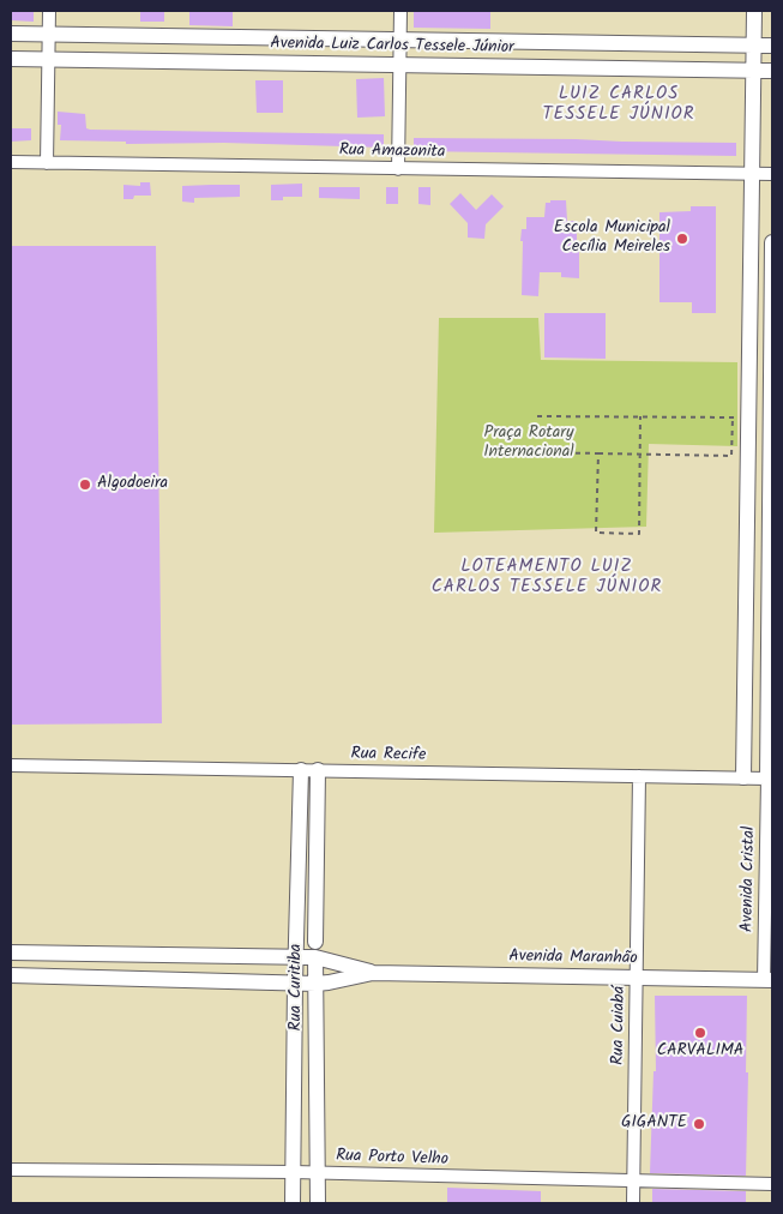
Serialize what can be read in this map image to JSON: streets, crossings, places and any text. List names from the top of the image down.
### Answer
{
  "streets": {
    "street": [
      "Avenida Luiz Carlos Tessele Júnior",
      "Rua Amazonita",
      "Rua Recife",
      "Avenida Cristal",
      "Avenida Maranhão",
      "Rua Curitiba",
      "Rua Cuiabá",
      "Rua Porto Velho"
    ]
  },
  "crossings": [
    ["Rua Recife", "Avenida Cristal"],
    ["Rua Recife", "Rua Curitiba"],
    ["Rua Recife", "Rua Cuiabá"],
    ["Avenida Cristal", "Avenida Maranhão"],
    ["Avenida Maranhão", "Rua Cuiabá"],
    ["Rua Curitiba", "Rua Porto Velho"],
    ["Rua Cuiabá", "Rua Porto Velho"]
  ],
  "districts": ["LUIZ CARLOS TESSELE JÚNIOR", "LOTEAMENTO LUIZ CARLOS TESSELE JÚNIOR"],
  "parks": ["Praça Rotary Internacional"],
  "places": [
    "Escola Municipal Cecília Meireles",
    "Algodoeira",
    "CARVALIMA",
    "GIGANTE"
  ]
}
